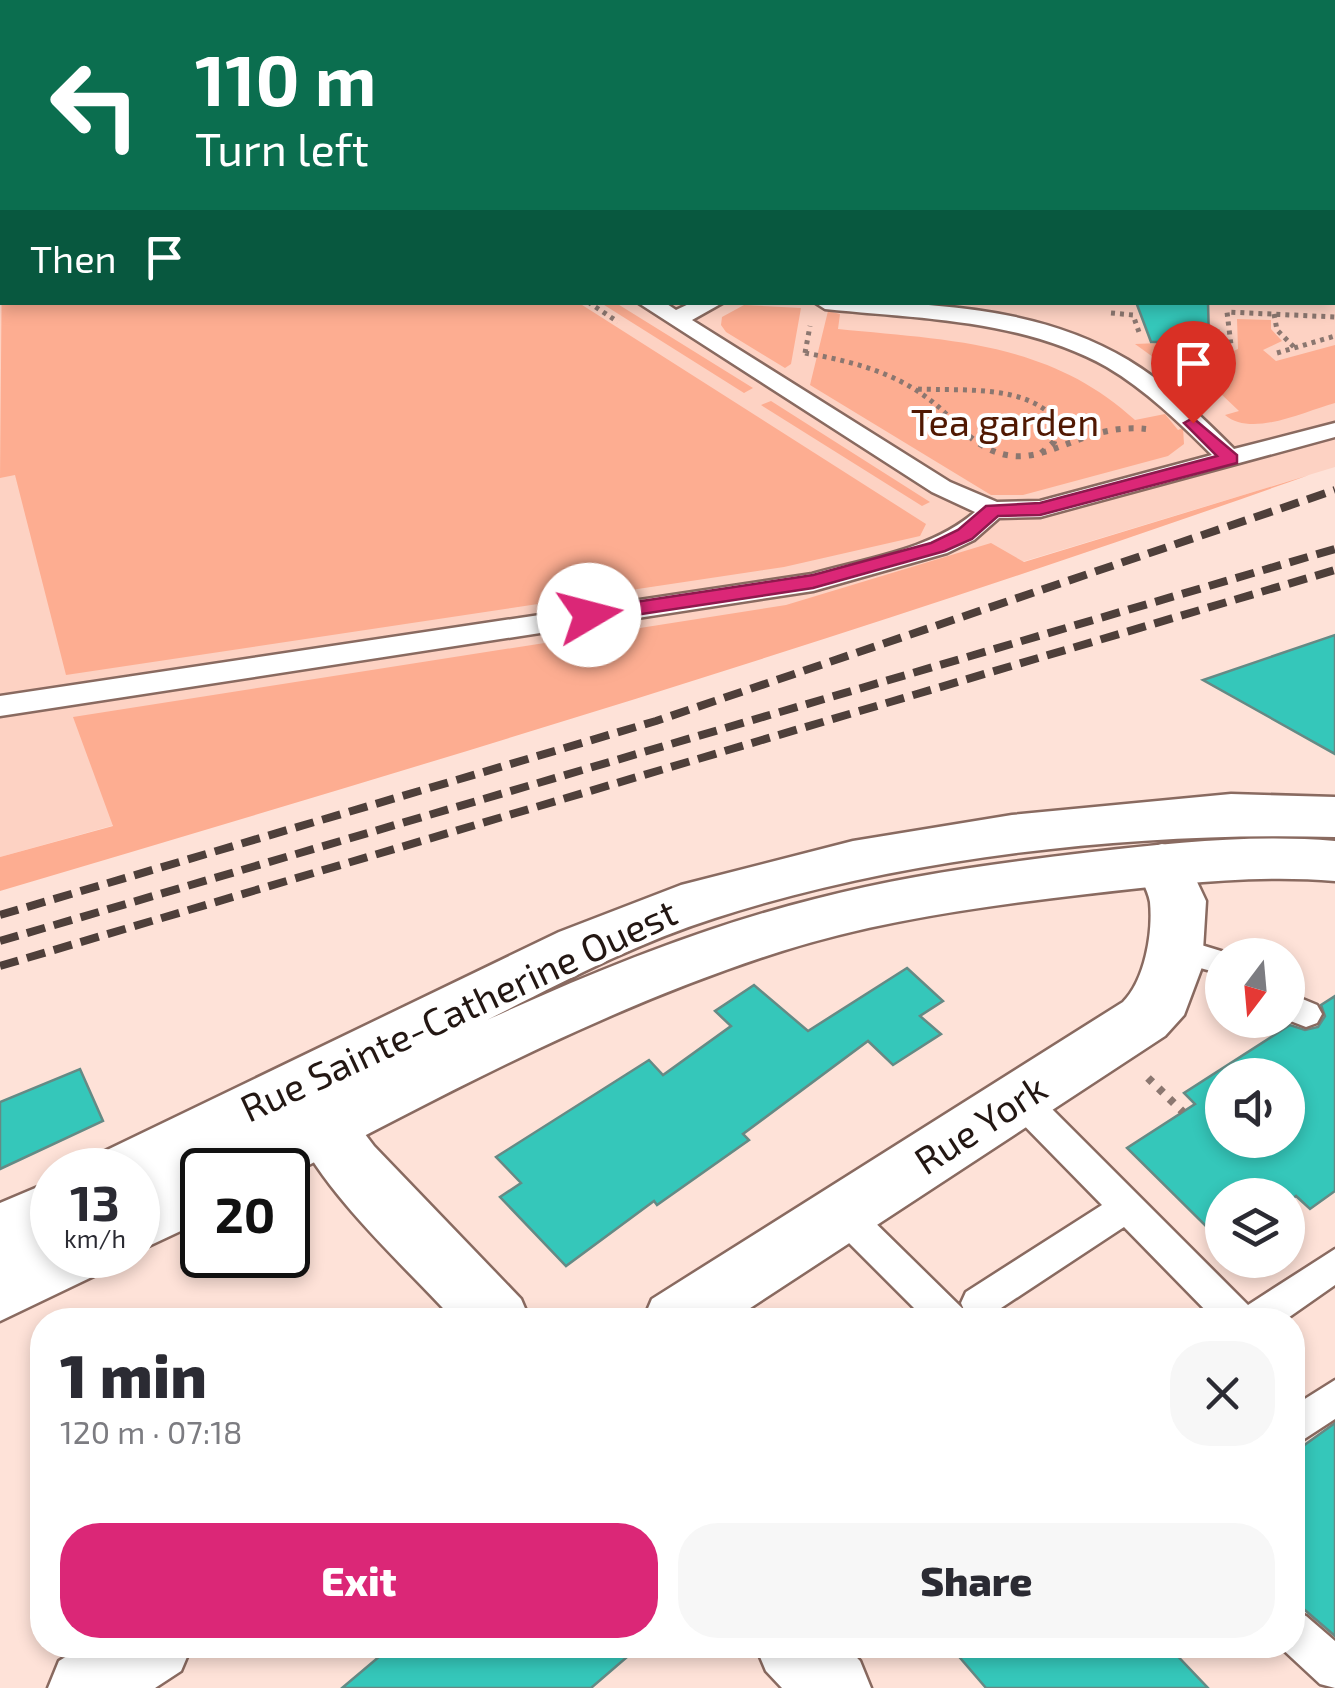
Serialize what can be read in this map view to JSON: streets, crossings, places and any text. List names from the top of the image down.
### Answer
{
  "streets": {
    "main road": ["Rue Sainte-Catherine Ouest", "Rue York"]
  },
  "crossings": [
    ["Rue Sainte-Catherine Ouest", "Rue York"]
  ],
  "parks": ["Tea garden"],
  "north": "bottom",
  "page": {
    "turn": ["110 m", "Turn left"],
    "then": "Then",
    "speed": "13 km/h",
    "limit": "20",
    "heading": ["1 min", "120 m · 07:18"],
    "buttons": ["Exit", "Share"]
  }
}
